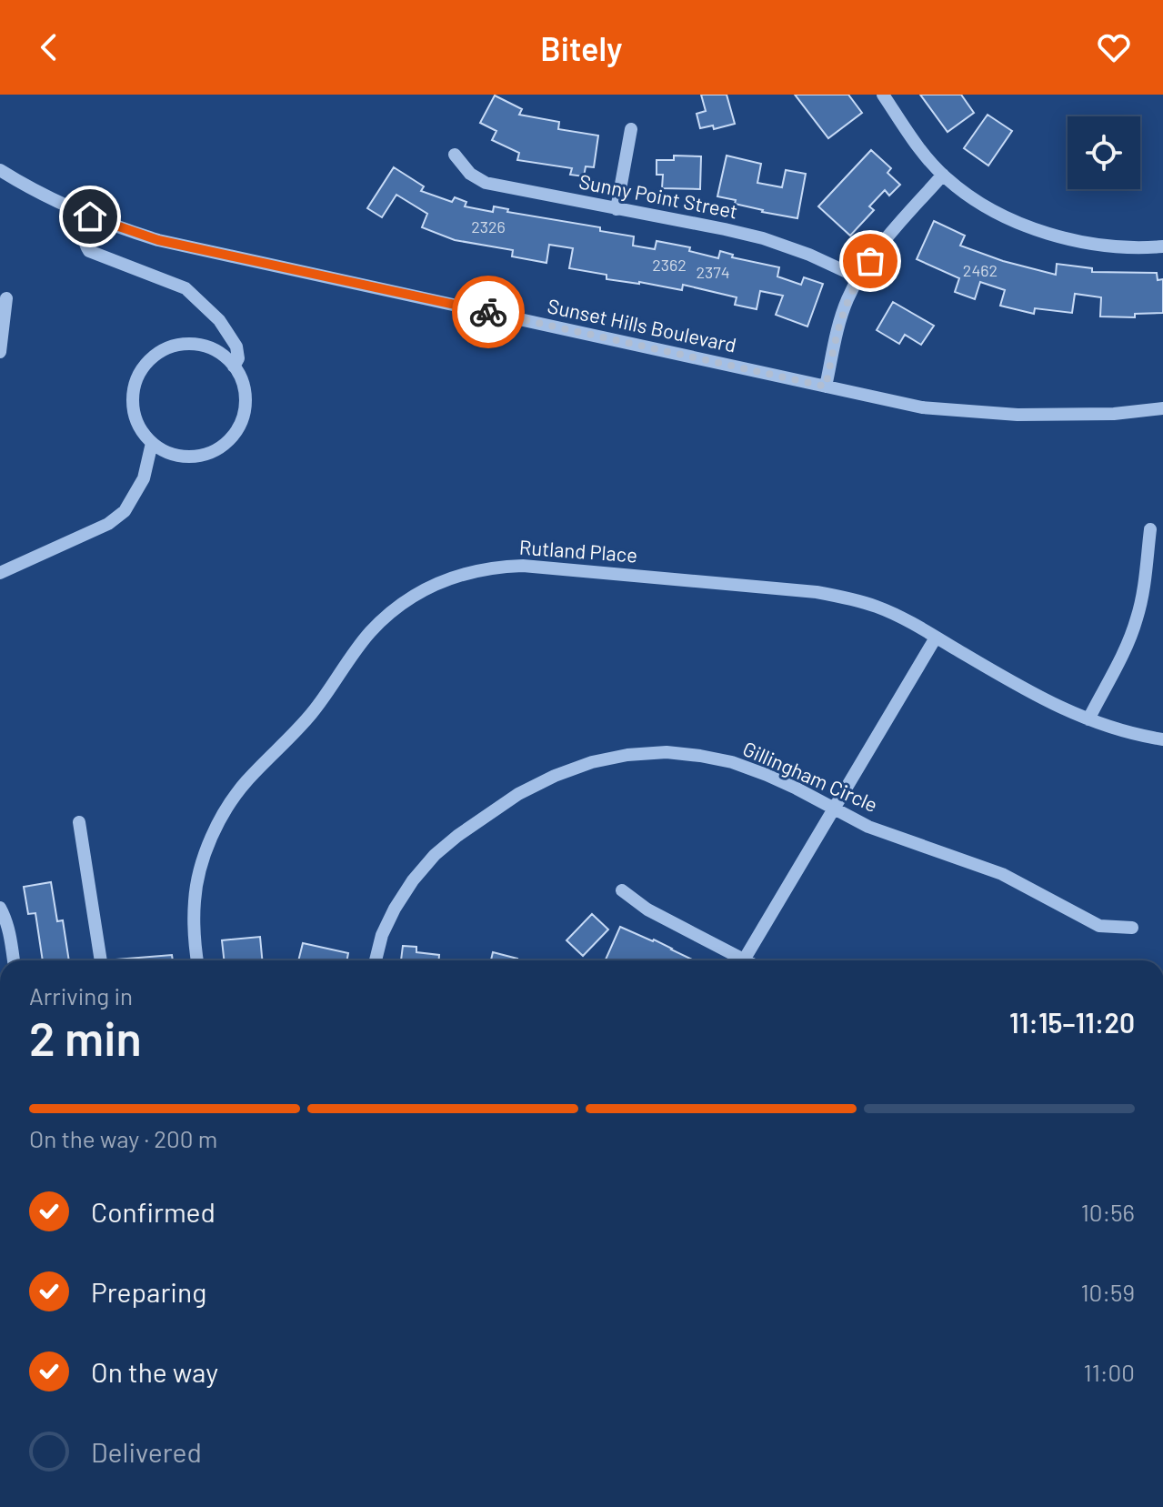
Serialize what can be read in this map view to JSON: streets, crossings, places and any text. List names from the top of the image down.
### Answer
{
  "streets": {
    "street": [
      "Sunny Point Street",
      "Sunset Hills Boulevard",
      "Rutland Place",
      "Gillingham Circle"
    ]
  },
  "house_numbers": [
    "2326",
    "2362",
    "2462",
    "2374"
  ],
  "page": {
    "header": "Bitely",
    "heading": ["2 min", "Arriving in", "11:15–11:20"],
    "bar": "On the way · 200 m",
    "list": [
      ["Confirmed", "10:56"],
      ["Preparing", "10:59"],
      ["On the way", "11:00"],
      "Delivered"
    ]
  }
}
